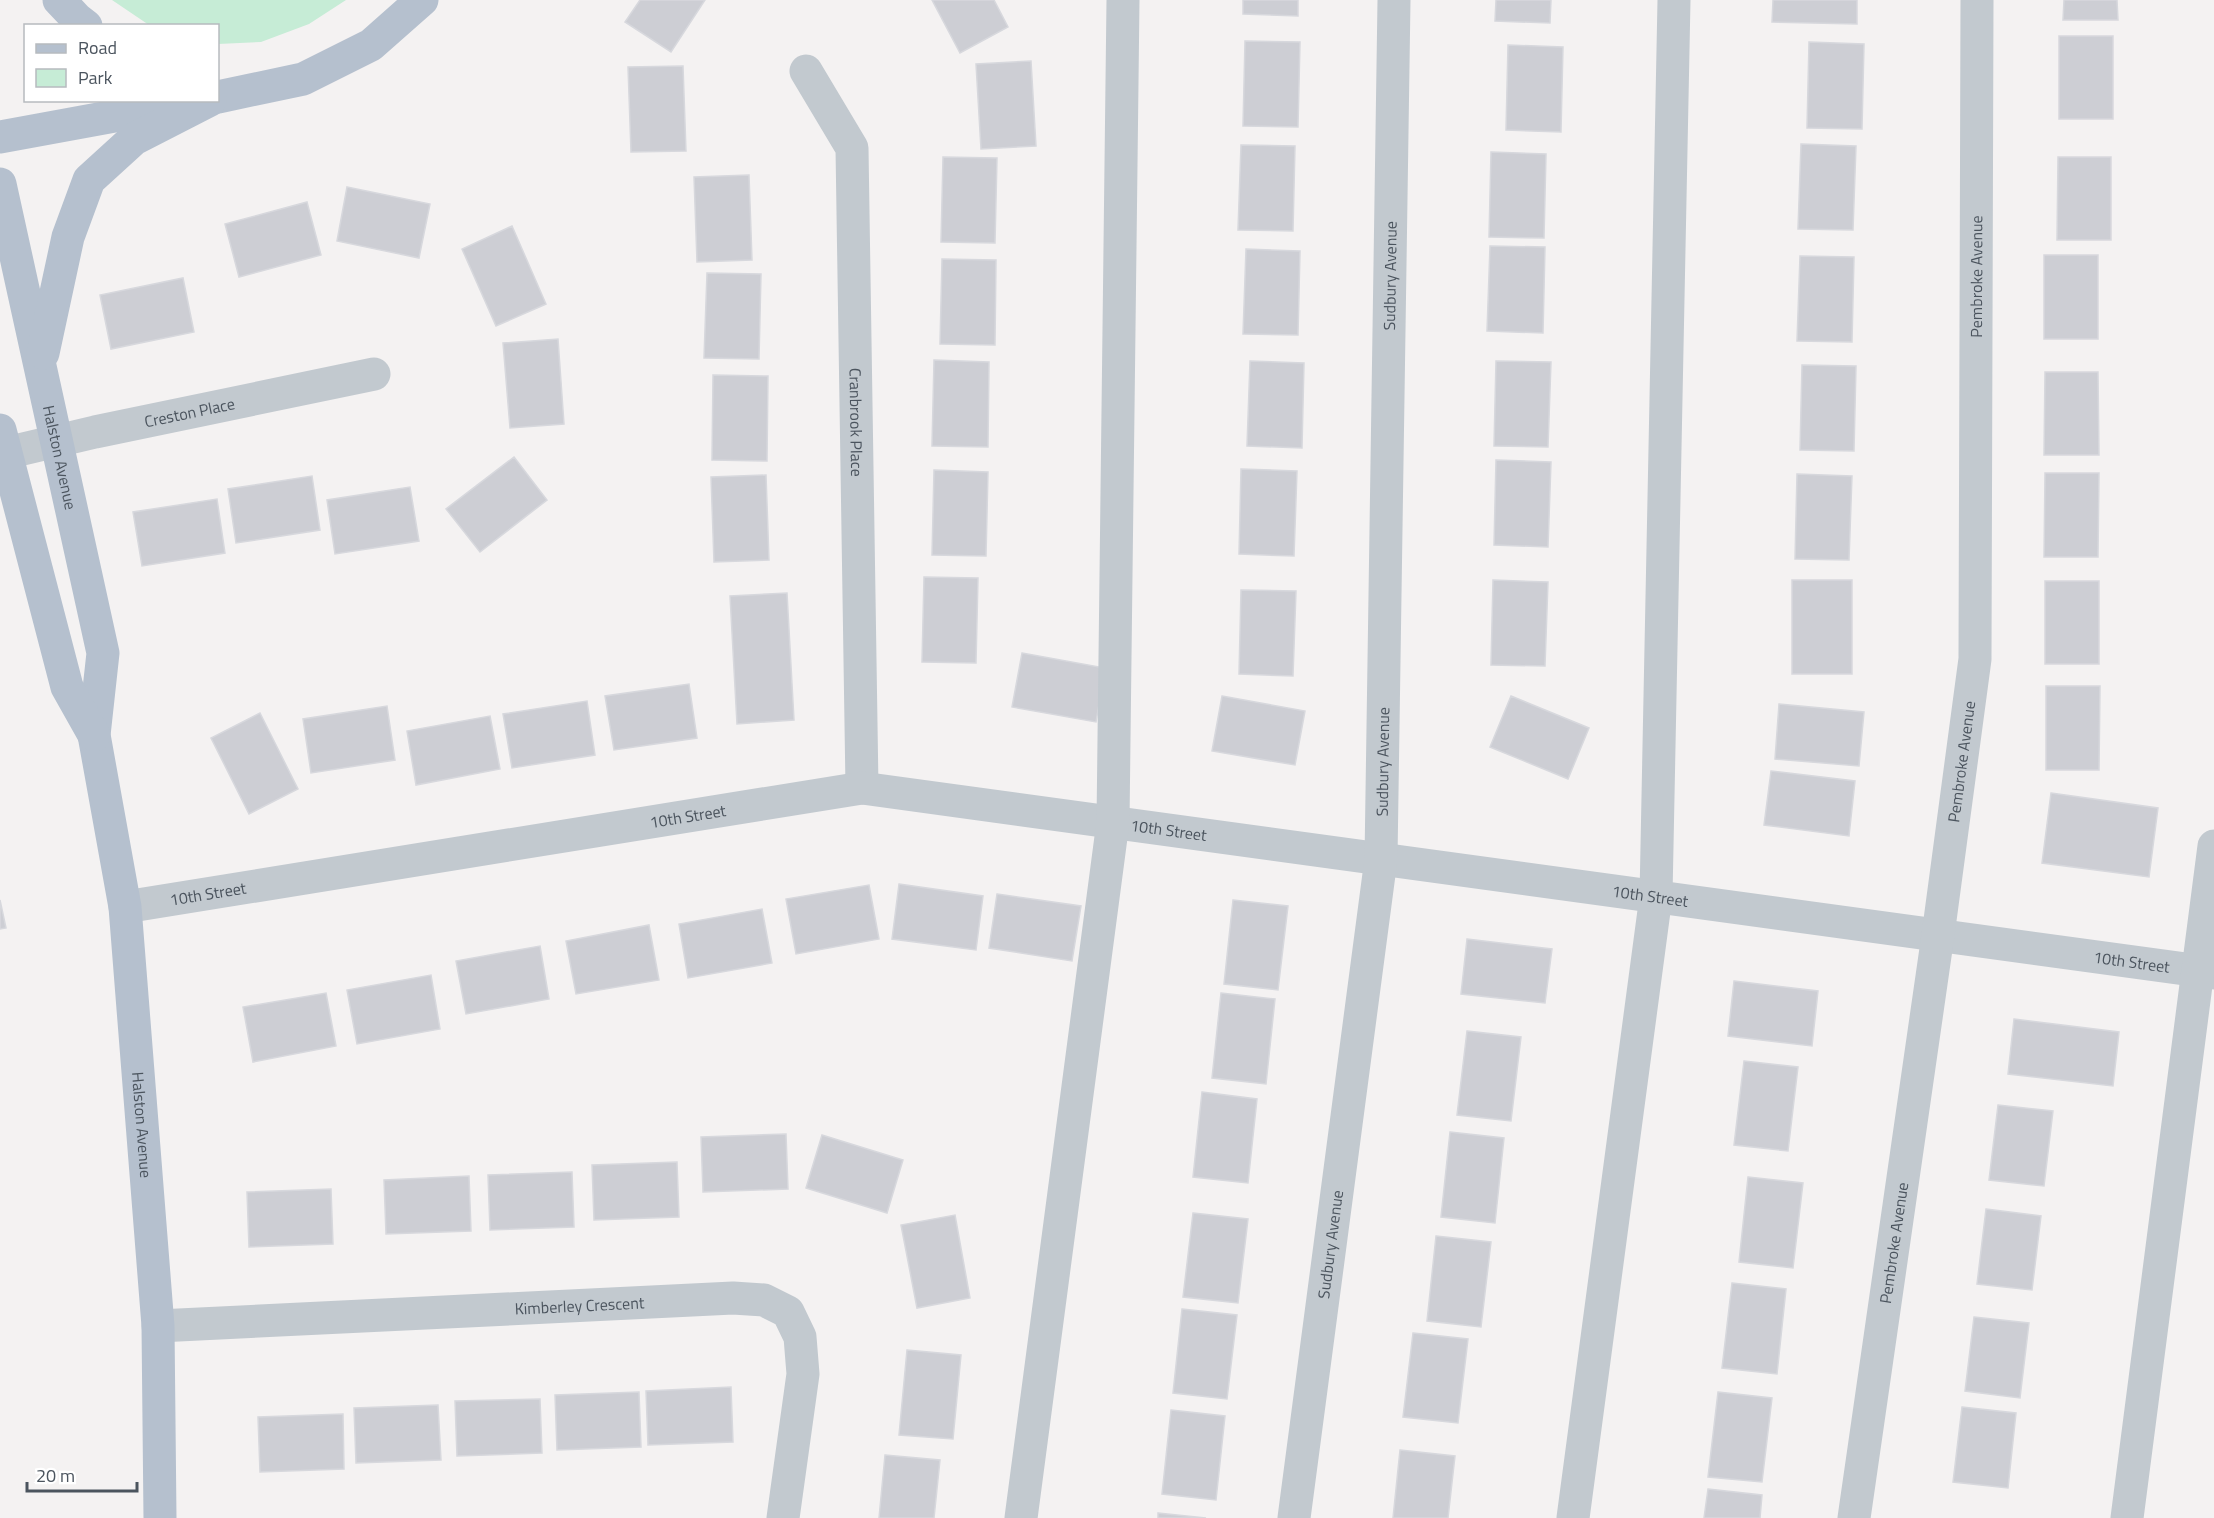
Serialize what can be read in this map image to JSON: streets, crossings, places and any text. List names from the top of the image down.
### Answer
{
  "streets": {
    "main road": ["Halston Avenue"],
    "street": [
      "Sudbury Avenue",
      "Pembroke Avenue",
      "Creston Place",
      "Cranbrook Place",
      "10th Street",
      "Kimberley Crescent"
    ]
  },
  "crossings": [
    ["Sudbury Avenue", "10th Street"],
    ["Pembroke Avenue", "10th Street"],
    ["Creston Place", "Halston Avenue"],
    ["Cranbrook Place", "10th Street"],
    ["Halston Avenue", "10th Street"],
    ["Halston Avenue", "Kimberley Crescent"]
  ],
  "legend": ["Road", "Park"],
  "scale_bar": "20 m"
}
